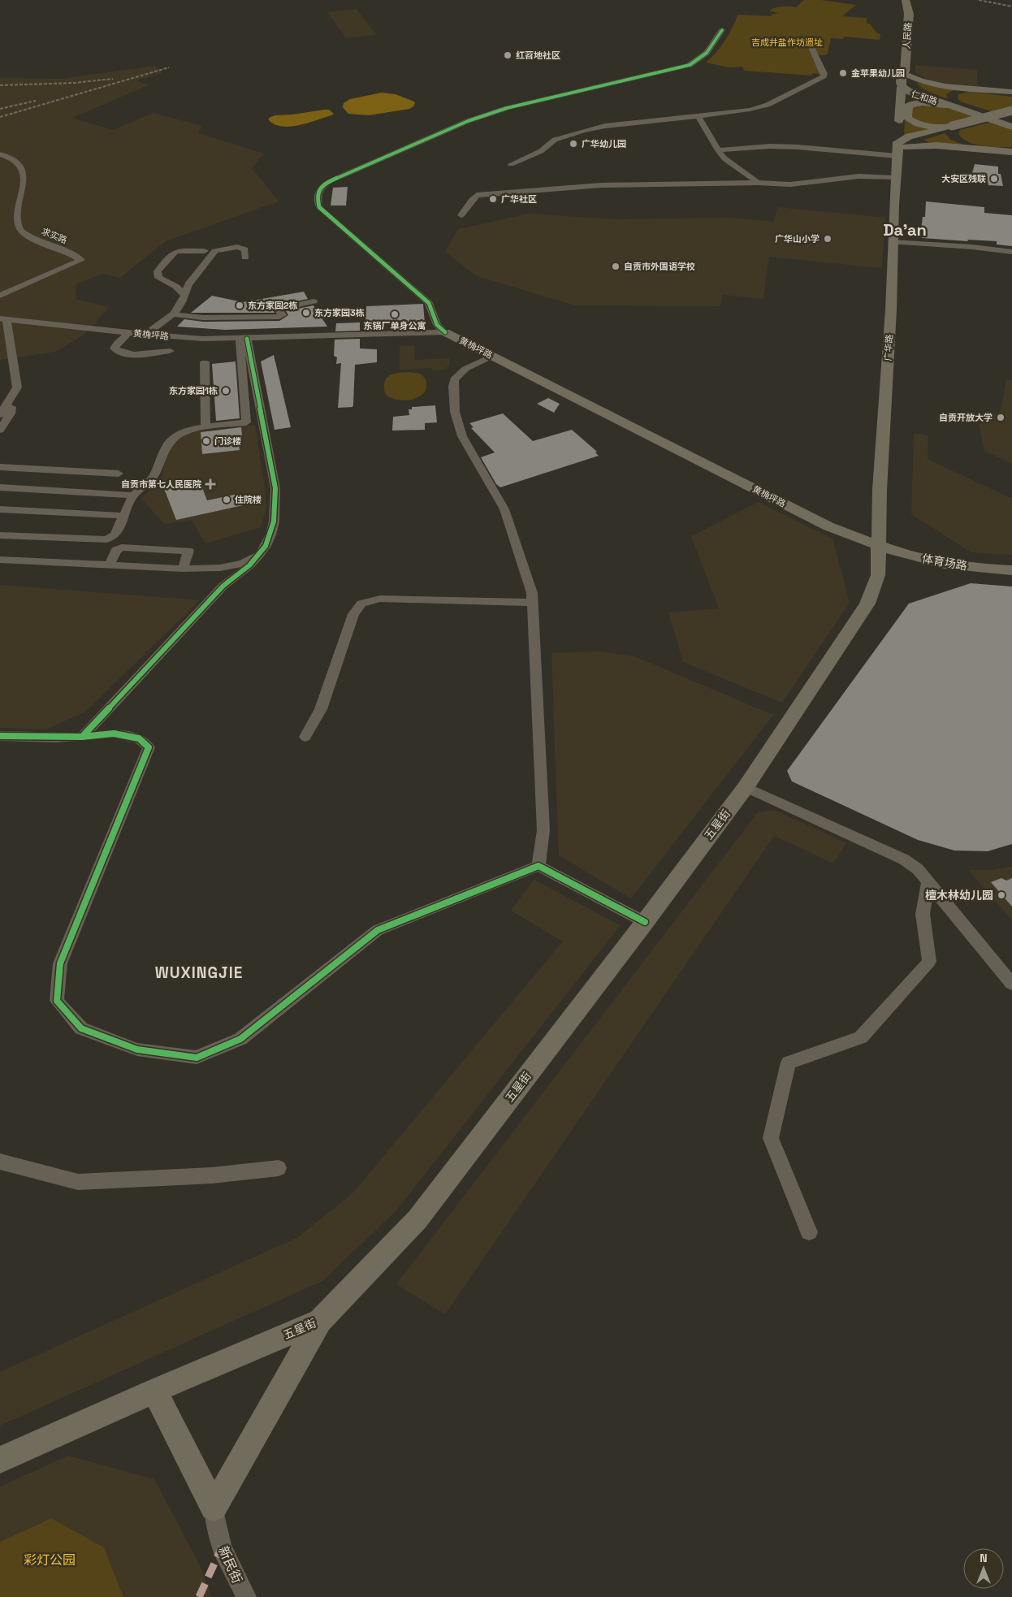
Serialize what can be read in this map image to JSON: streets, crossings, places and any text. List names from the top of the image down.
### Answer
{
  "streets": {
    "main road": [
      "人民路",
      "仁和路",
      "黄桷坪路",
      "广华路",
      "体育场路",
      "五星街"
    ],
    "street": ["求实路", "新民街"]
  },
  "crossings": [
    ["人民路", "仁和路"],
    ["仁和路", "广华路"],
    ["黄桷坪路", "广华路"],
    ["黄桷坪路", "体育场路"],
    ["黄桷坪路", "五星街"],
    ["广华路", "体育场路"],
    ["广华路", "五星街"],
    ["体育场路", "五星街"]
  ],
  "districts": ["Da'an", "WUXINGJIE"],
  "parks": ["吉成井盐作坊遗址", "彩灯公园"],
  "places": {
    "other": [
      "红苕地社区",
      "金苹果幼儿园",
      "广华幼儿园",
      "大安区残联",
      "广华社区",
      "广华山小学",
      "自贡市外国语学校",
      "东方家园2栋",
      "东方家园3栋",
      "东锅厂单身公寓",
      "东方家园1栋",
      "自贡开放大学",
      "门诊楼",
      "住院楼",
      "檀木林幼儿园"
    ],
    "health": ["自贡市第七人民医院"]
  },
  "north": "top"
}
